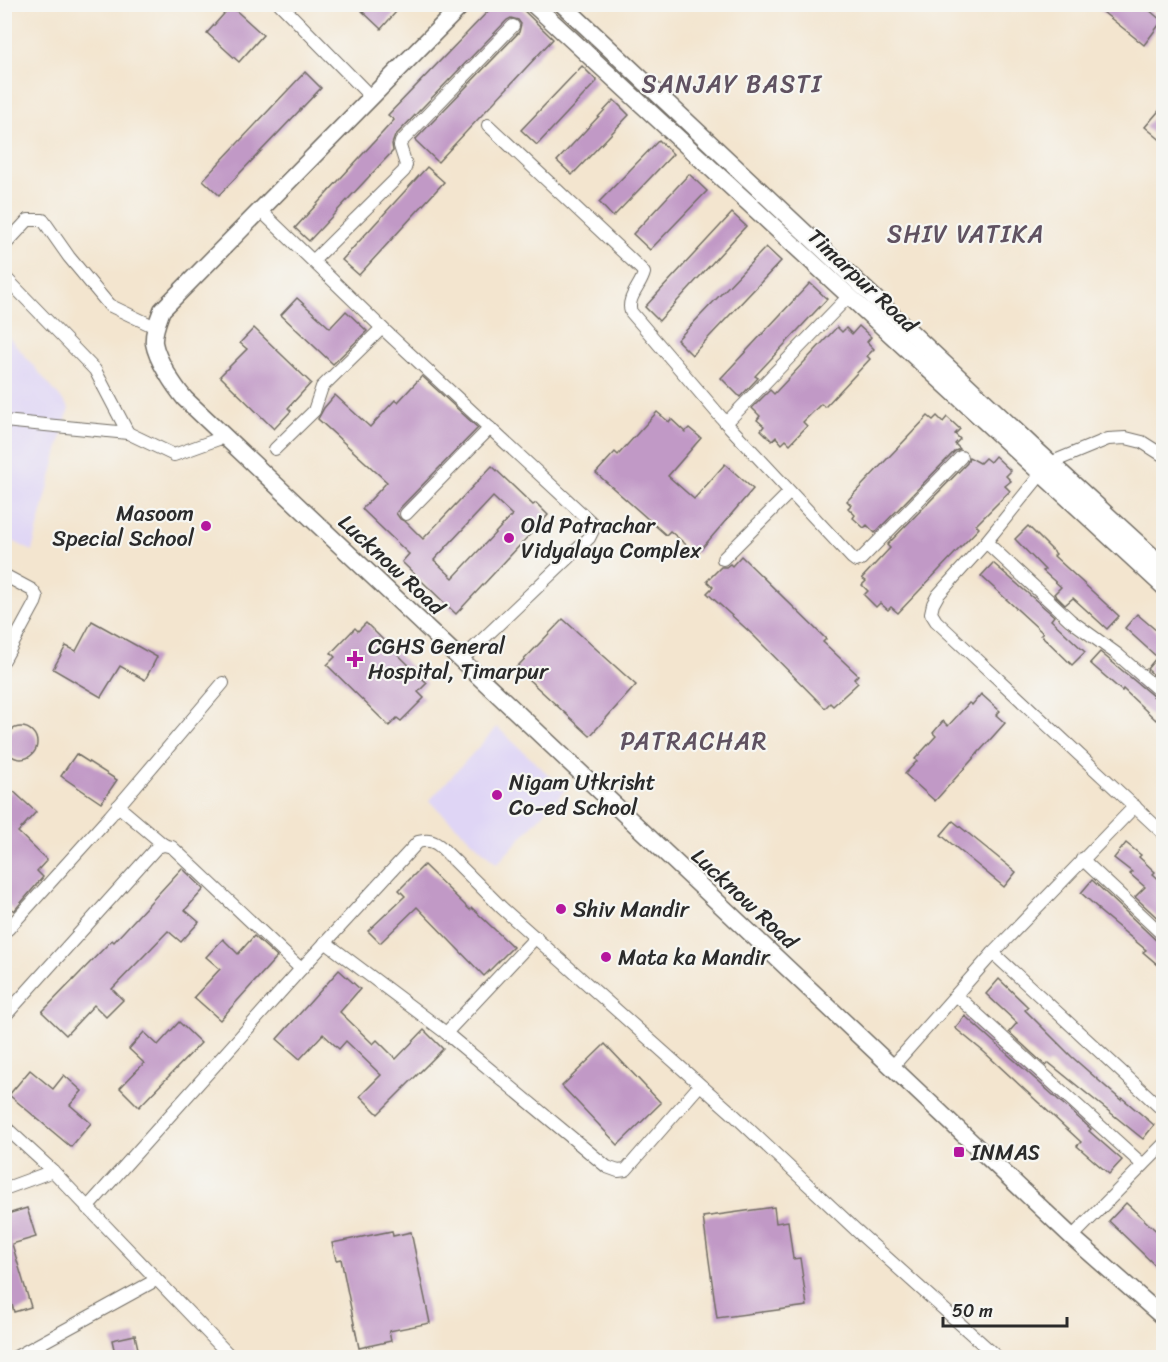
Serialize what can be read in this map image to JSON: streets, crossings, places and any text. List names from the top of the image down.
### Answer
{
  "streets": {
    "street": ["Timarpur Road", "Lucknow Road"]
  },
  "districts": ["SANJAY BASTI", "SHIV VATIKA", "PATRACHAR"],
  "places": {
    "other": [
      "Masoom Special School",
      "Old Patrachar Vidyalaya Complex",
      "Nigam Utkrisht Co-ed School",
      "Shiv Mandir",
      "Mata ka Mandir"
    ],
    "health": ["CGHS General Hospital, Timarpur"],
    "transit": ["INMAS"]
  },
  "scale_bar": "50 m"
}
